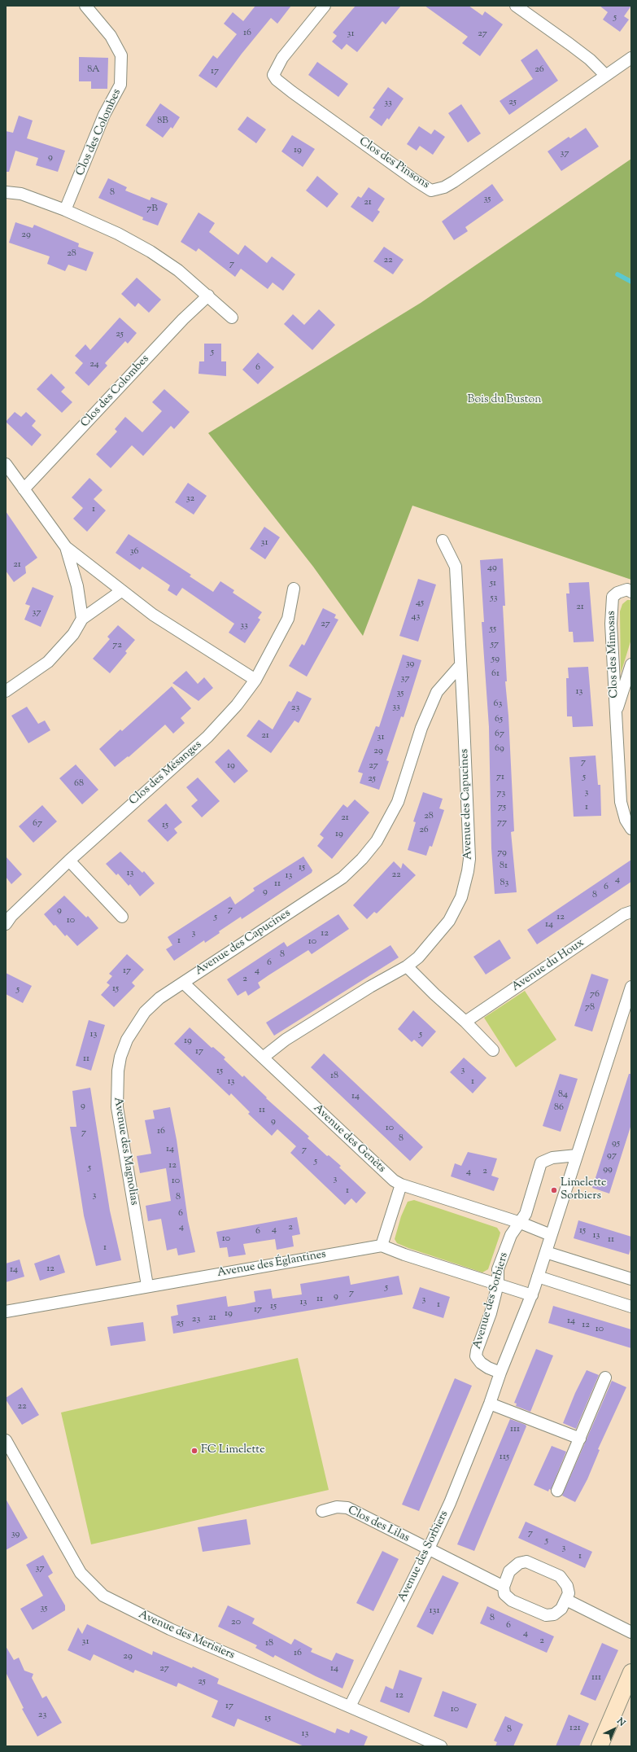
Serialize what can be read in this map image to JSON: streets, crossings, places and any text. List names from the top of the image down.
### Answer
{
  "streets": {
    "street": [
      "Clos des Colombes",
      "Clos des Pinsons",
      "Clos des Mimosas",
      "Clos des Mésanges",
      "Avenue des Capucines",
      "Avenue du Houx",
      "Avenue des Genêts",
      "Avenue des Magnolias",
      "Avenue des Églantines",
      "Avenue des Sorbiers",
      "Clos des Lilas",
      "Avenue des Merisiers"
    ]
  },
  "crossings": [
    ["Avenue des Capucines", "Avenue des Genêts"],
    ["Avenue des Capucines", "Avenue des Magnolias"],
    ["Avenue des Genêts", "Avenue des Magnolias"],
    ["Avenue des Genêts", "Avenue des Sorbiers"],
    ["Avenue des Magnolias", "Avenue des Églantines"],
    ["Avenue des Églantines", "Avenue des Sorbiers"],
    ["Avenue des Sorbiers", "Clos des Lilas"],
    ["Avenue des Sorbiers", "Avenue des Merisiers"]
  ],
  "parks": ["Bois du Buston"],
  "places": ["Limelette Sorbiers", "FC Limelette"],
  "house_numbers": [
    "5",
    "16",
    "31",
    "27",
    "8A",
    "26",
    "17",
    "25",
    "33",
    "8B",
    "19",
    "37",
    "9",
    "8",
    "35",
    "21",
    "7B",
    "29",
    "28",
    "22",
    "7",
    "25",
    "5",
    "24",
    "6",
    "32",
    "1",
    "31",
    "36",
    "21",
    "49",
    "51",
    "53",
    "45",
    "21",
    "37",
    "43",
    "27",
    "33",
    "55",
    "57",
    "72",
    "59",
    "39",
    "61",
    "37",
    "13",
    "35",
    "63",
    "33",
    "23",
    "65",
    "67",
    "21",
    "31",
    "69",
    "29",
    "7",
    "19",
    "27",
    "71",
    "5",
    "25",
    "68",
    "3",
    "73",
    "75",
    "1",
    "28",
    "21",
    "77",
    "67",
    "15",
    "26",
    "19",
    "79",
    "81",
    "15",
    "13",
    "22",
    "13",
    "4",
    "83",
    "11",
    "6",
    "9",
    "8",
    "7",
    "9",
    "5",
    "12",
    "10",
    "14",
    "3",
    "12",
    "1",
    "10",
    "8",
    "6",
    "17",
    "4",
    "2",
    "15",
    "5",
    "76",
    "78",
    "13",
    "5",
    "19",
    "17",
    "11",
    "3",
    "15",
    "18",
    "13",
    "1",
    "84",
    "14",
    "9",
    "86",
    "11",
    "9",
    "10",
    "16",
    "7",
    "8",
    "95",
    "14",
    "7",
    "97",
    "5",
    "12",
    "5",
    "99",
    "2",
    "4",
    "3",
    "10",
    "1",
    "3",
    "8",
    "6",
    "4",
    "2",
    "4",
    "15",
    "6",
    "13",
    "10",
    "11",
    "1",
    "12",
    "14",
    "5",
    "7",
    "9",
    "11",
    "3",
    "13",
    "1",
    "15",
    "17",
    "19",
    "21",
    "23",
    "14",
    "25",
    "12",
    "10",
    "22",
    "111",
    "115",
    "7",
    "39",
    "5",
    "3",
    "1",
    "37",
    "35",
    "131",
    "8",
    "20",
    "6",
    "4",
    "2",
    "31",
    "18",
    "16",
    "29",
    "27",
    "14",
    "111",
    "25",
    "12",
    "17",
    "10",
    "23",
    "15",
    "121",
    "8",
    "13"
  ],
  "north": "top right"
}
